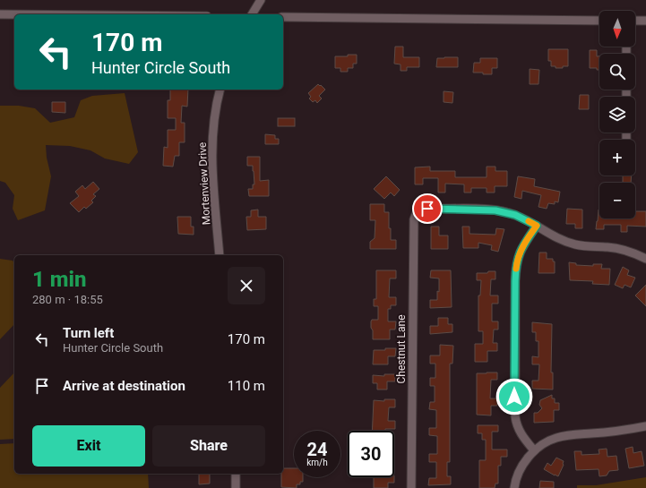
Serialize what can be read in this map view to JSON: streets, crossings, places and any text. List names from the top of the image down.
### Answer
{
  "streets": {
    "street": ["Mortenview Drive", "Chestnut Lane"]
  },
  "north": "bottom",
  "page": {
    "map_buttons": ["+", "−"],
    "turn": ["170 m", "Hunter Circle South"],
    "heading": ["1 min", "280 m · 18:55"],
    "list": [
      {
        "name": "Turn left",
        "note": "Hunter Circle South",
        "value": "170 m"
      },
      {
        "name": "Arrive at destination",
        "value": "110 m"
      }
    ],
    "buttons": ["Exit", "Share"],
    "speed": "24 km/h",
    "limit": "30"
  }
}
